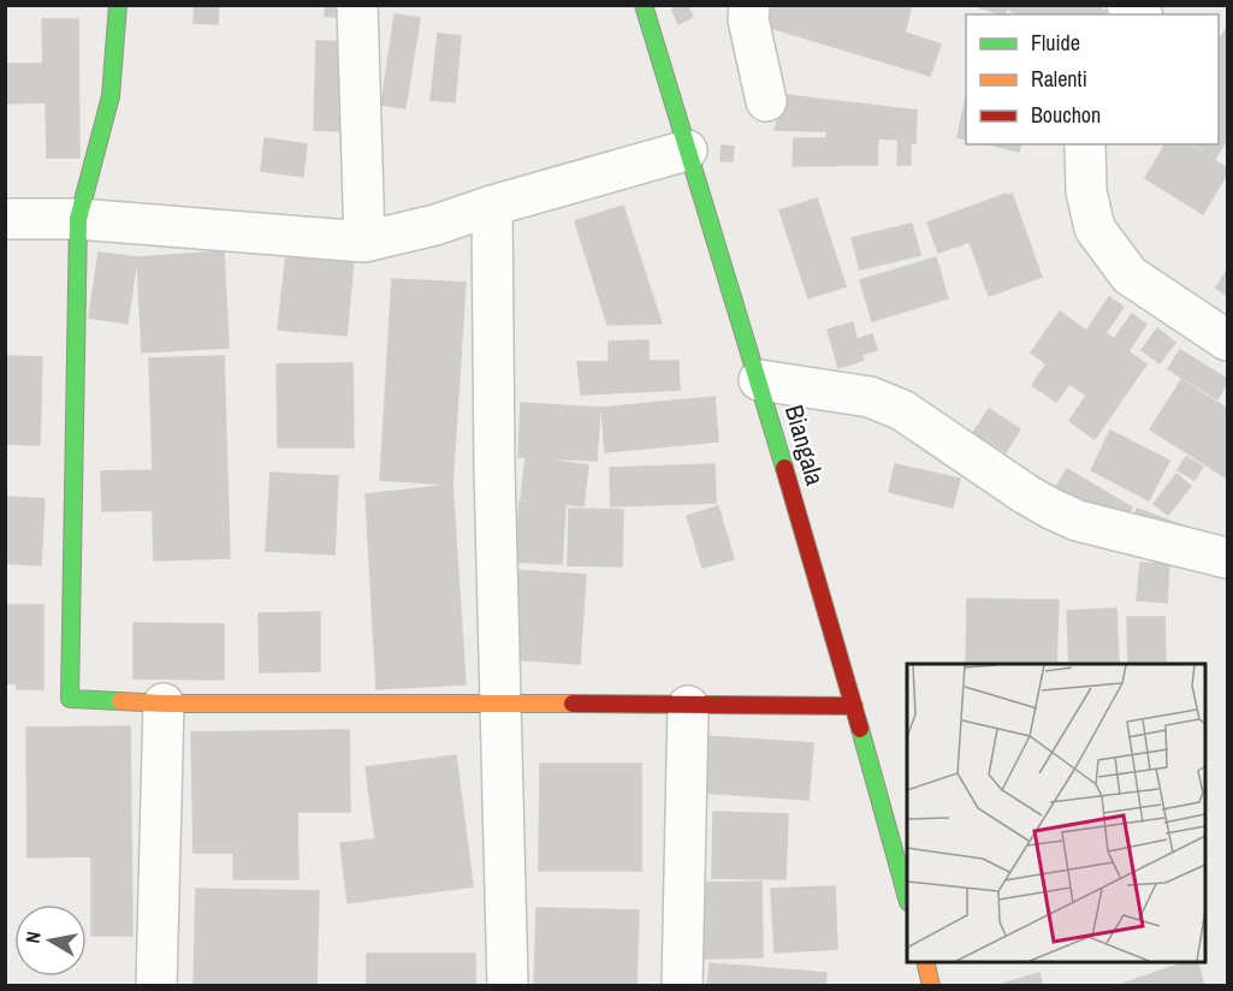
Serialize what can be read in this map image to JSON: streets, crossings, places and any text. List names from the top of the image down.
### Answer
{
  "streets": {
    "street": ["Biangala"]
  },
  "legend": ["Fluide", "Ralenti", "Bouchon"],
  "north": "left"
}
